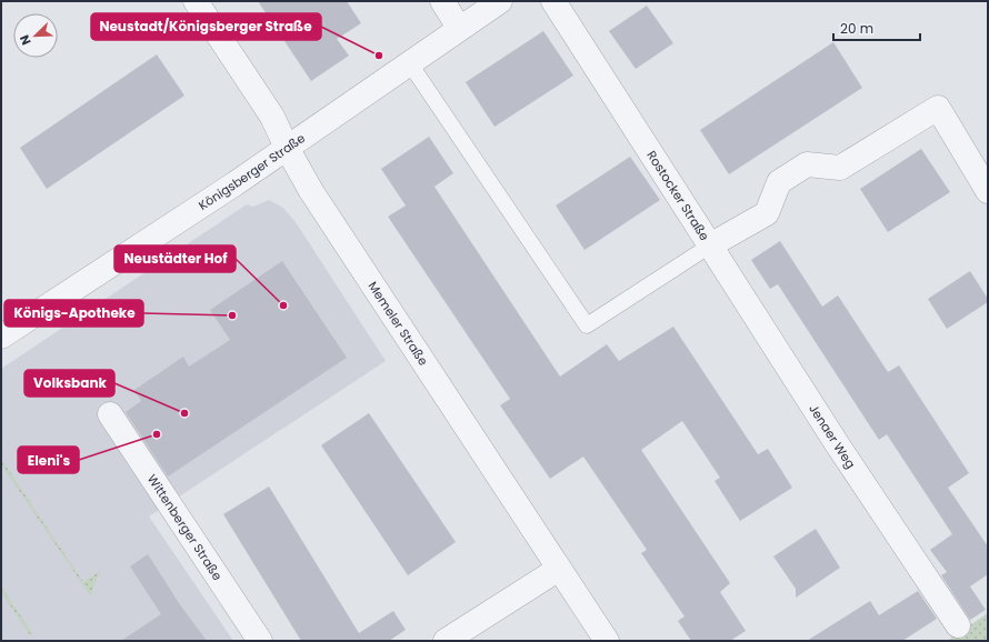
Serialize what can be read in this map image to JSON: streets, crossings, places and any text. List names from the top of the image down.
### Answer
{
  "streets": {
    "street": [
      "Königsberger Straße",
      "Rostocker Straße",
      "Memeler Straße",
      "Jenaer Weg",
      "Wittenberger Straße"
    ]
  },
  "crossings": [
    ["Königsberger Straße", "Memeler Straße"],
    ["Rostocker Straße", "Jenaer Weg"]
  ],
  "places": [
    "Neustadt/Königsberger Straße",
    "Neustädter Hof",
    "Königs-Apotheke",
    "Volksbank",
    "Eleni's"
  ],
  "scale_bar": "20 m",
  "north": "bottom left"
}
